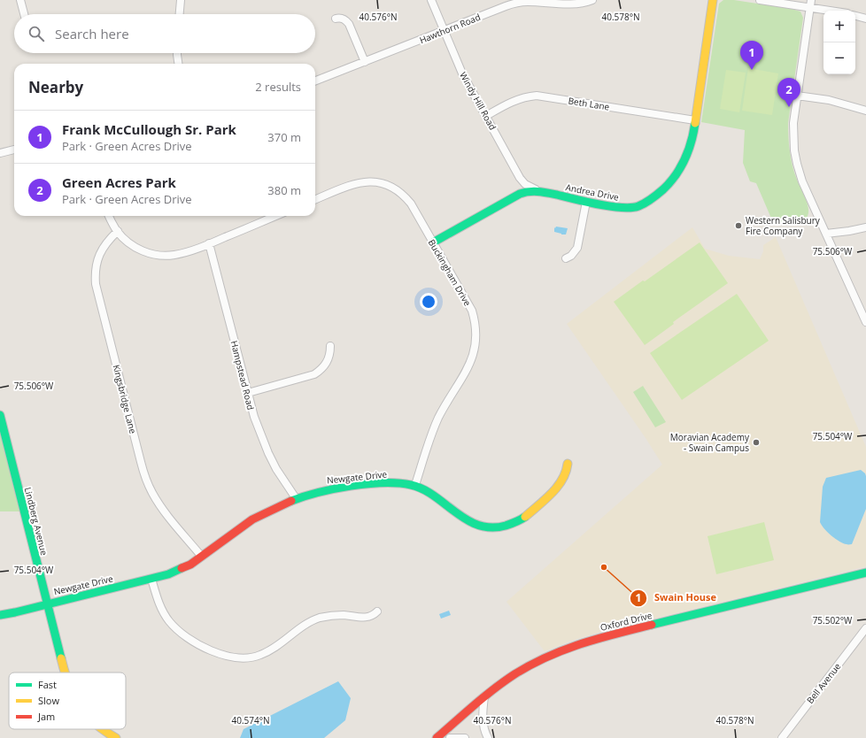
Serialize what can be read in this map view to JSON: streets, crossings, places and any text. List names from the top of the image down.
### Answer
{
  "streets": {
    "street": [
      "Hawthorn Road",
      "Windy Hill Road",
      "Beth Lane",
      "Andrea Drive",
      "Buckingham Drive",
      "Hampstead Road",
      "Kingsbridge Lane",
      "Newgate Drive",
      "Lindberg Avenue",
      "Oxford Drive",
      "Bell Avenue"
    ]
  },
  "crossings": [
    ["Hawthorn Road", "Windy Hill Road"],
    ["Windy Hill Road", "Beth Lane"],
    ["Windy Hill Road", "Andrea Drive"],
    ["Beth Lane", "Andrea Drive"],
    ["Andrea Drive", "Buckingham Drive"],
    ["Buckingham Drive", "Newgate Drive"],
    ["Hampstead Road", "Newgate Drive"],
    ["Kingsbridge Lane", "Newgate Drive"],
    ["Newgate Drive", "Lindberg Avenue"]
  ],
  "places": ["Western Salisbury Fire Company", "Moravian Academy - Swain Campus", "Swain House"],
  "legend": ["Fast", "Slow", "Jam"],
  "page": {
    "map_buttons": ["+", "−"],
    "search": "Search here",
    "pins": ["1", "2"],
    "heading": ["Nearby", "2 results"],
    "list": [
      {
        "mark": "1",
        "name": "Frank McCullough Sr. Park",
        "note": "Park · Green Acres Drive",
        "value": "370 m"
      },
      {
        "mark": "2",
        "name": "Green Acres Park",
        "note": "Park · Green Acres Drive",
        "value": "380 m"
      }
    ]
  },
  "coordinates": [
    "40.576°N",
    "40.578°N",
    "75.506°W",
    "75.504°W",
    "75.502°W",
    "40.574°N"
  ]
}
